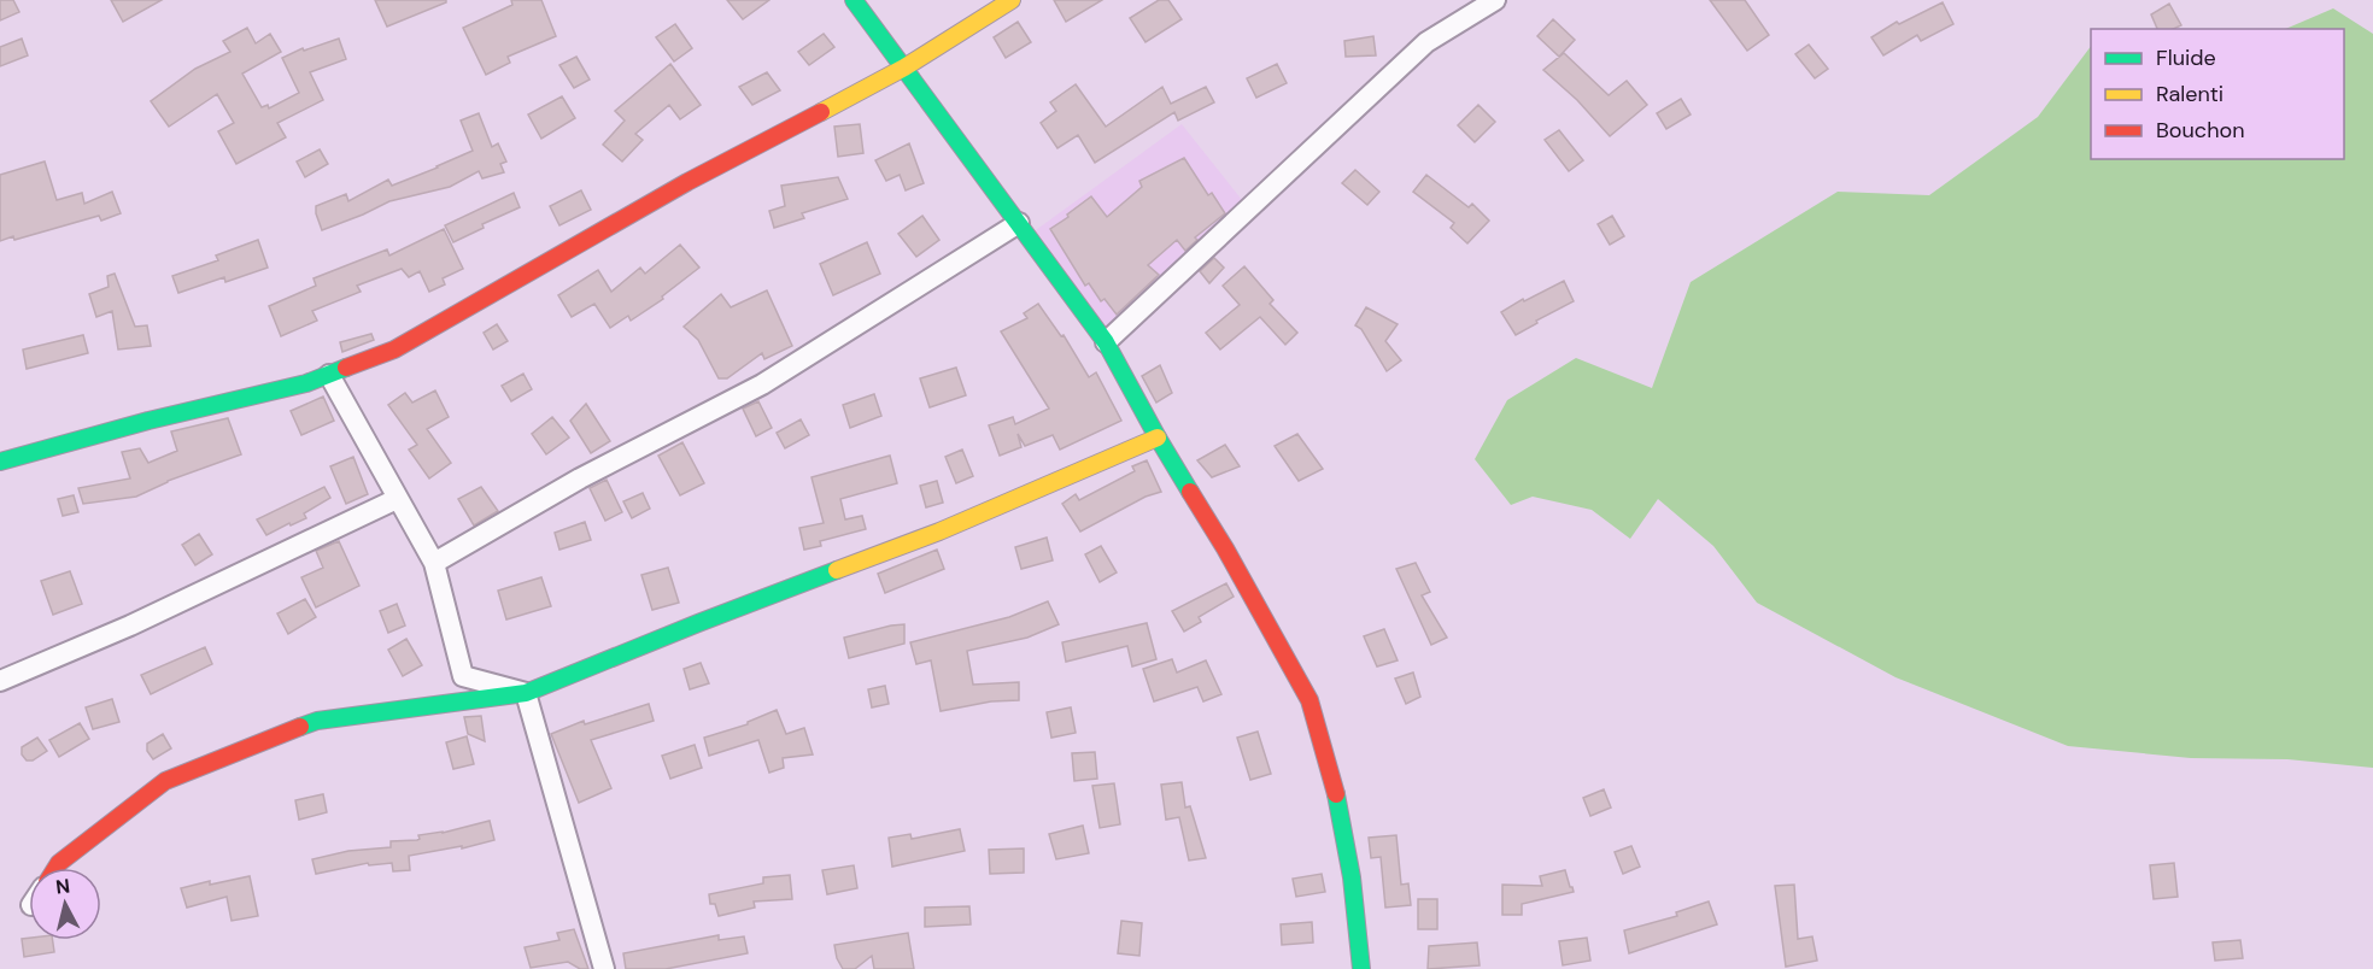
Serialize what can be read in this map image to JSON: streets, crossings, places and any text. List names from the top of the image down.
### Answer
{
  "legend": ["Fluide", "Ralenti", "Bouchon"],
  "north": "top"
}
